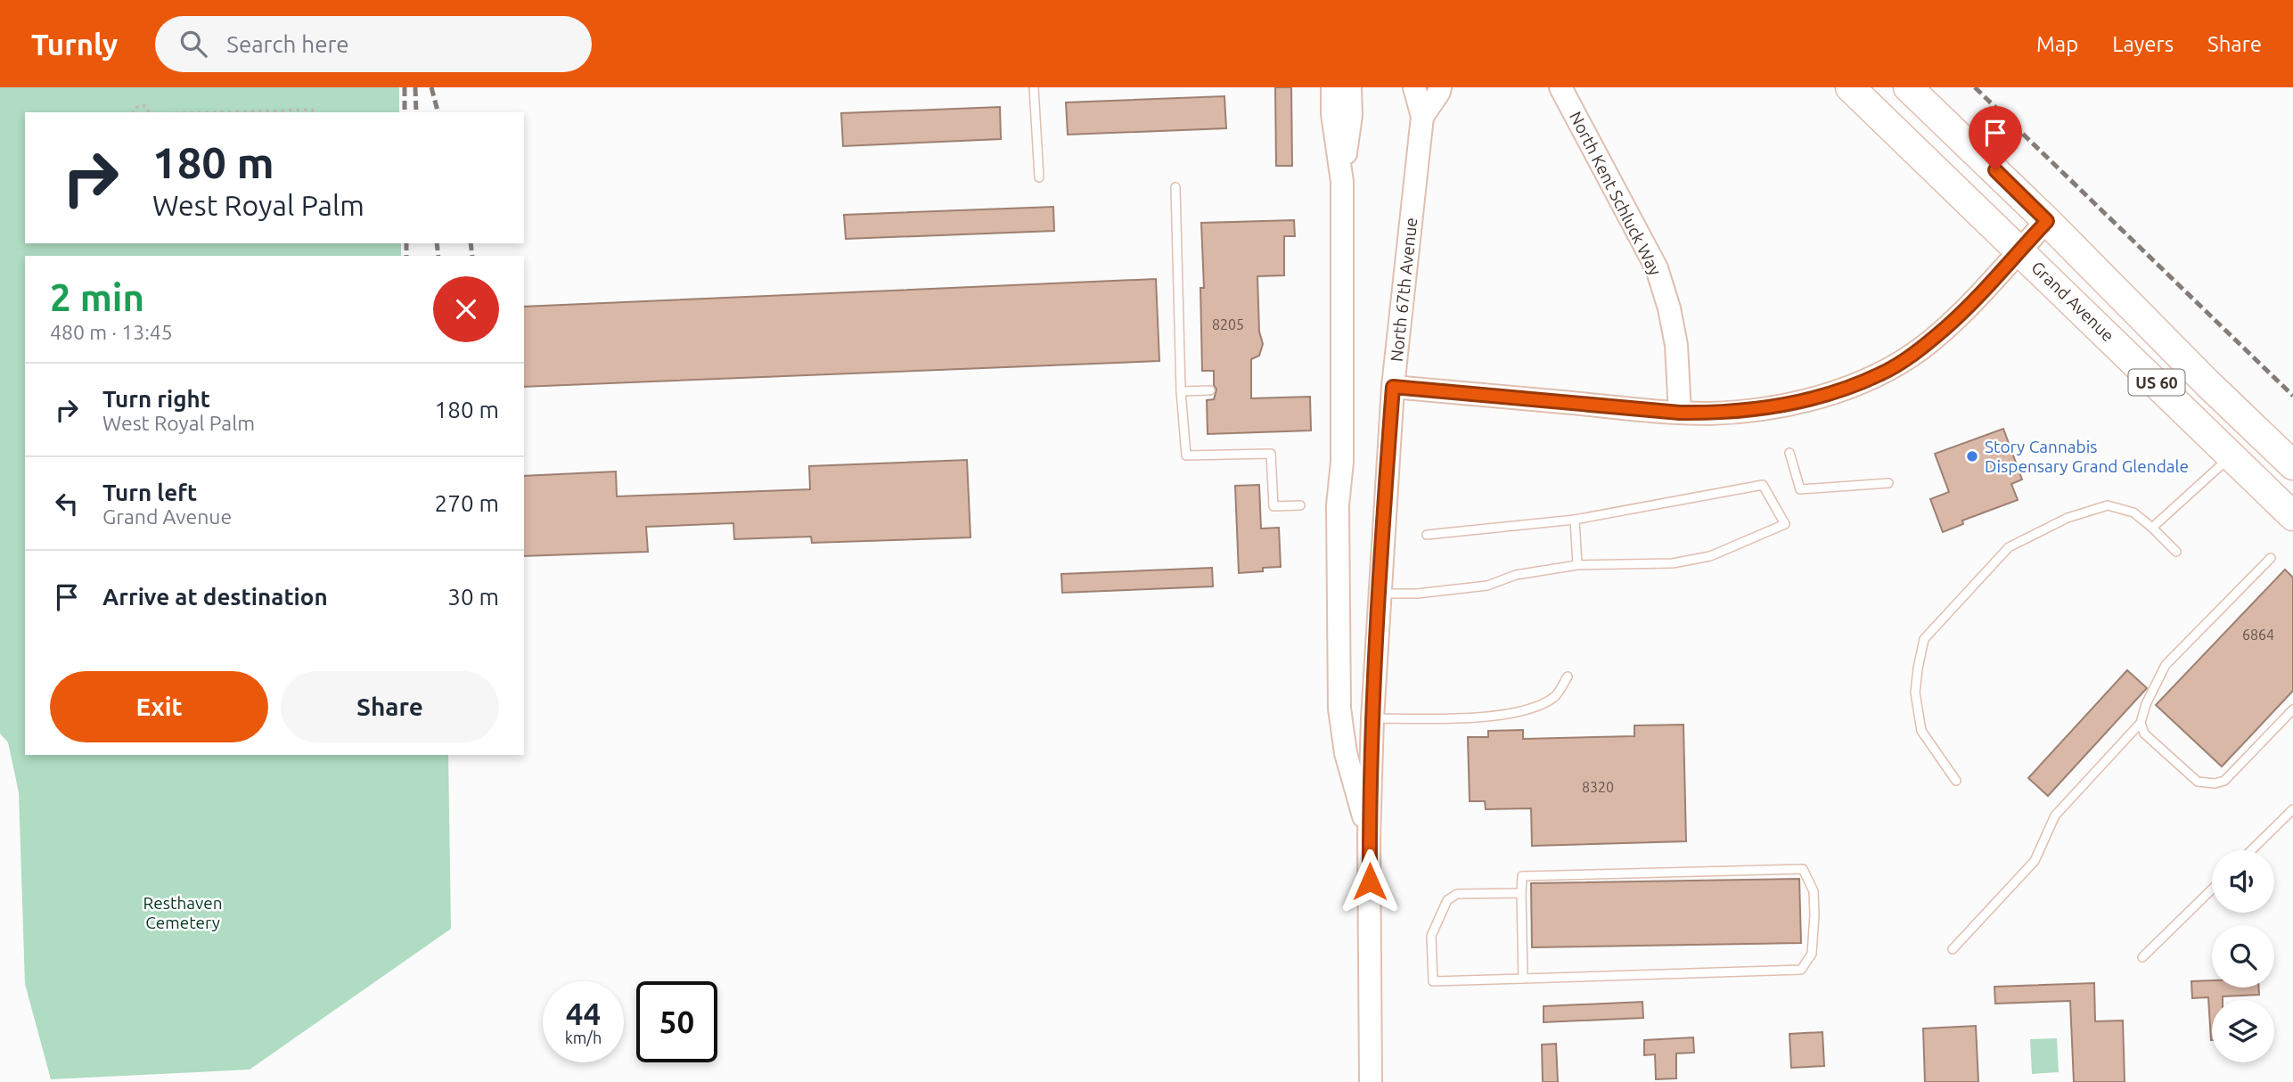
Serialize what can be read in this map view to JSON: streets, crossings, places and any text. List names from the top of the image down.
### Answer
{
  "streets": {
    "highway": ["Grand Avenue", "US 60"],
    "main road": ["North Kent Schluck Way", "North 67th Avenue"]
  },
  "parks": ["Resthaven Cemetery"],
  "places": ["Story Cannabis Dispensary Grand Glendale"],
  "house_numbers": ["8205", "6864", "8320"],
  "page": {
    "header": "Turnly",
    "search": "Search here",
    "nav": ["Map", "Layers", "Share"],
    "turn": ["180 m", "West Royal Palm"],
    "heading": ["2 min", "480 m · 13:45"],
    "list": [
      {
        "name": "Turn right",
        "note": "West Royal Palm",
        "value": "180 m"
      },
      {
        "name": "Turn left",
        "note": "Grand Avenue",
        "value": "270 m"
      },
      {
        "name": "Arrive at destination",
        "value": "30 m"
      }
    ],
    "buttons": ["Exit", "Share"],
    "speed": "44 km/h",
    "limit": "50"
  }
}
